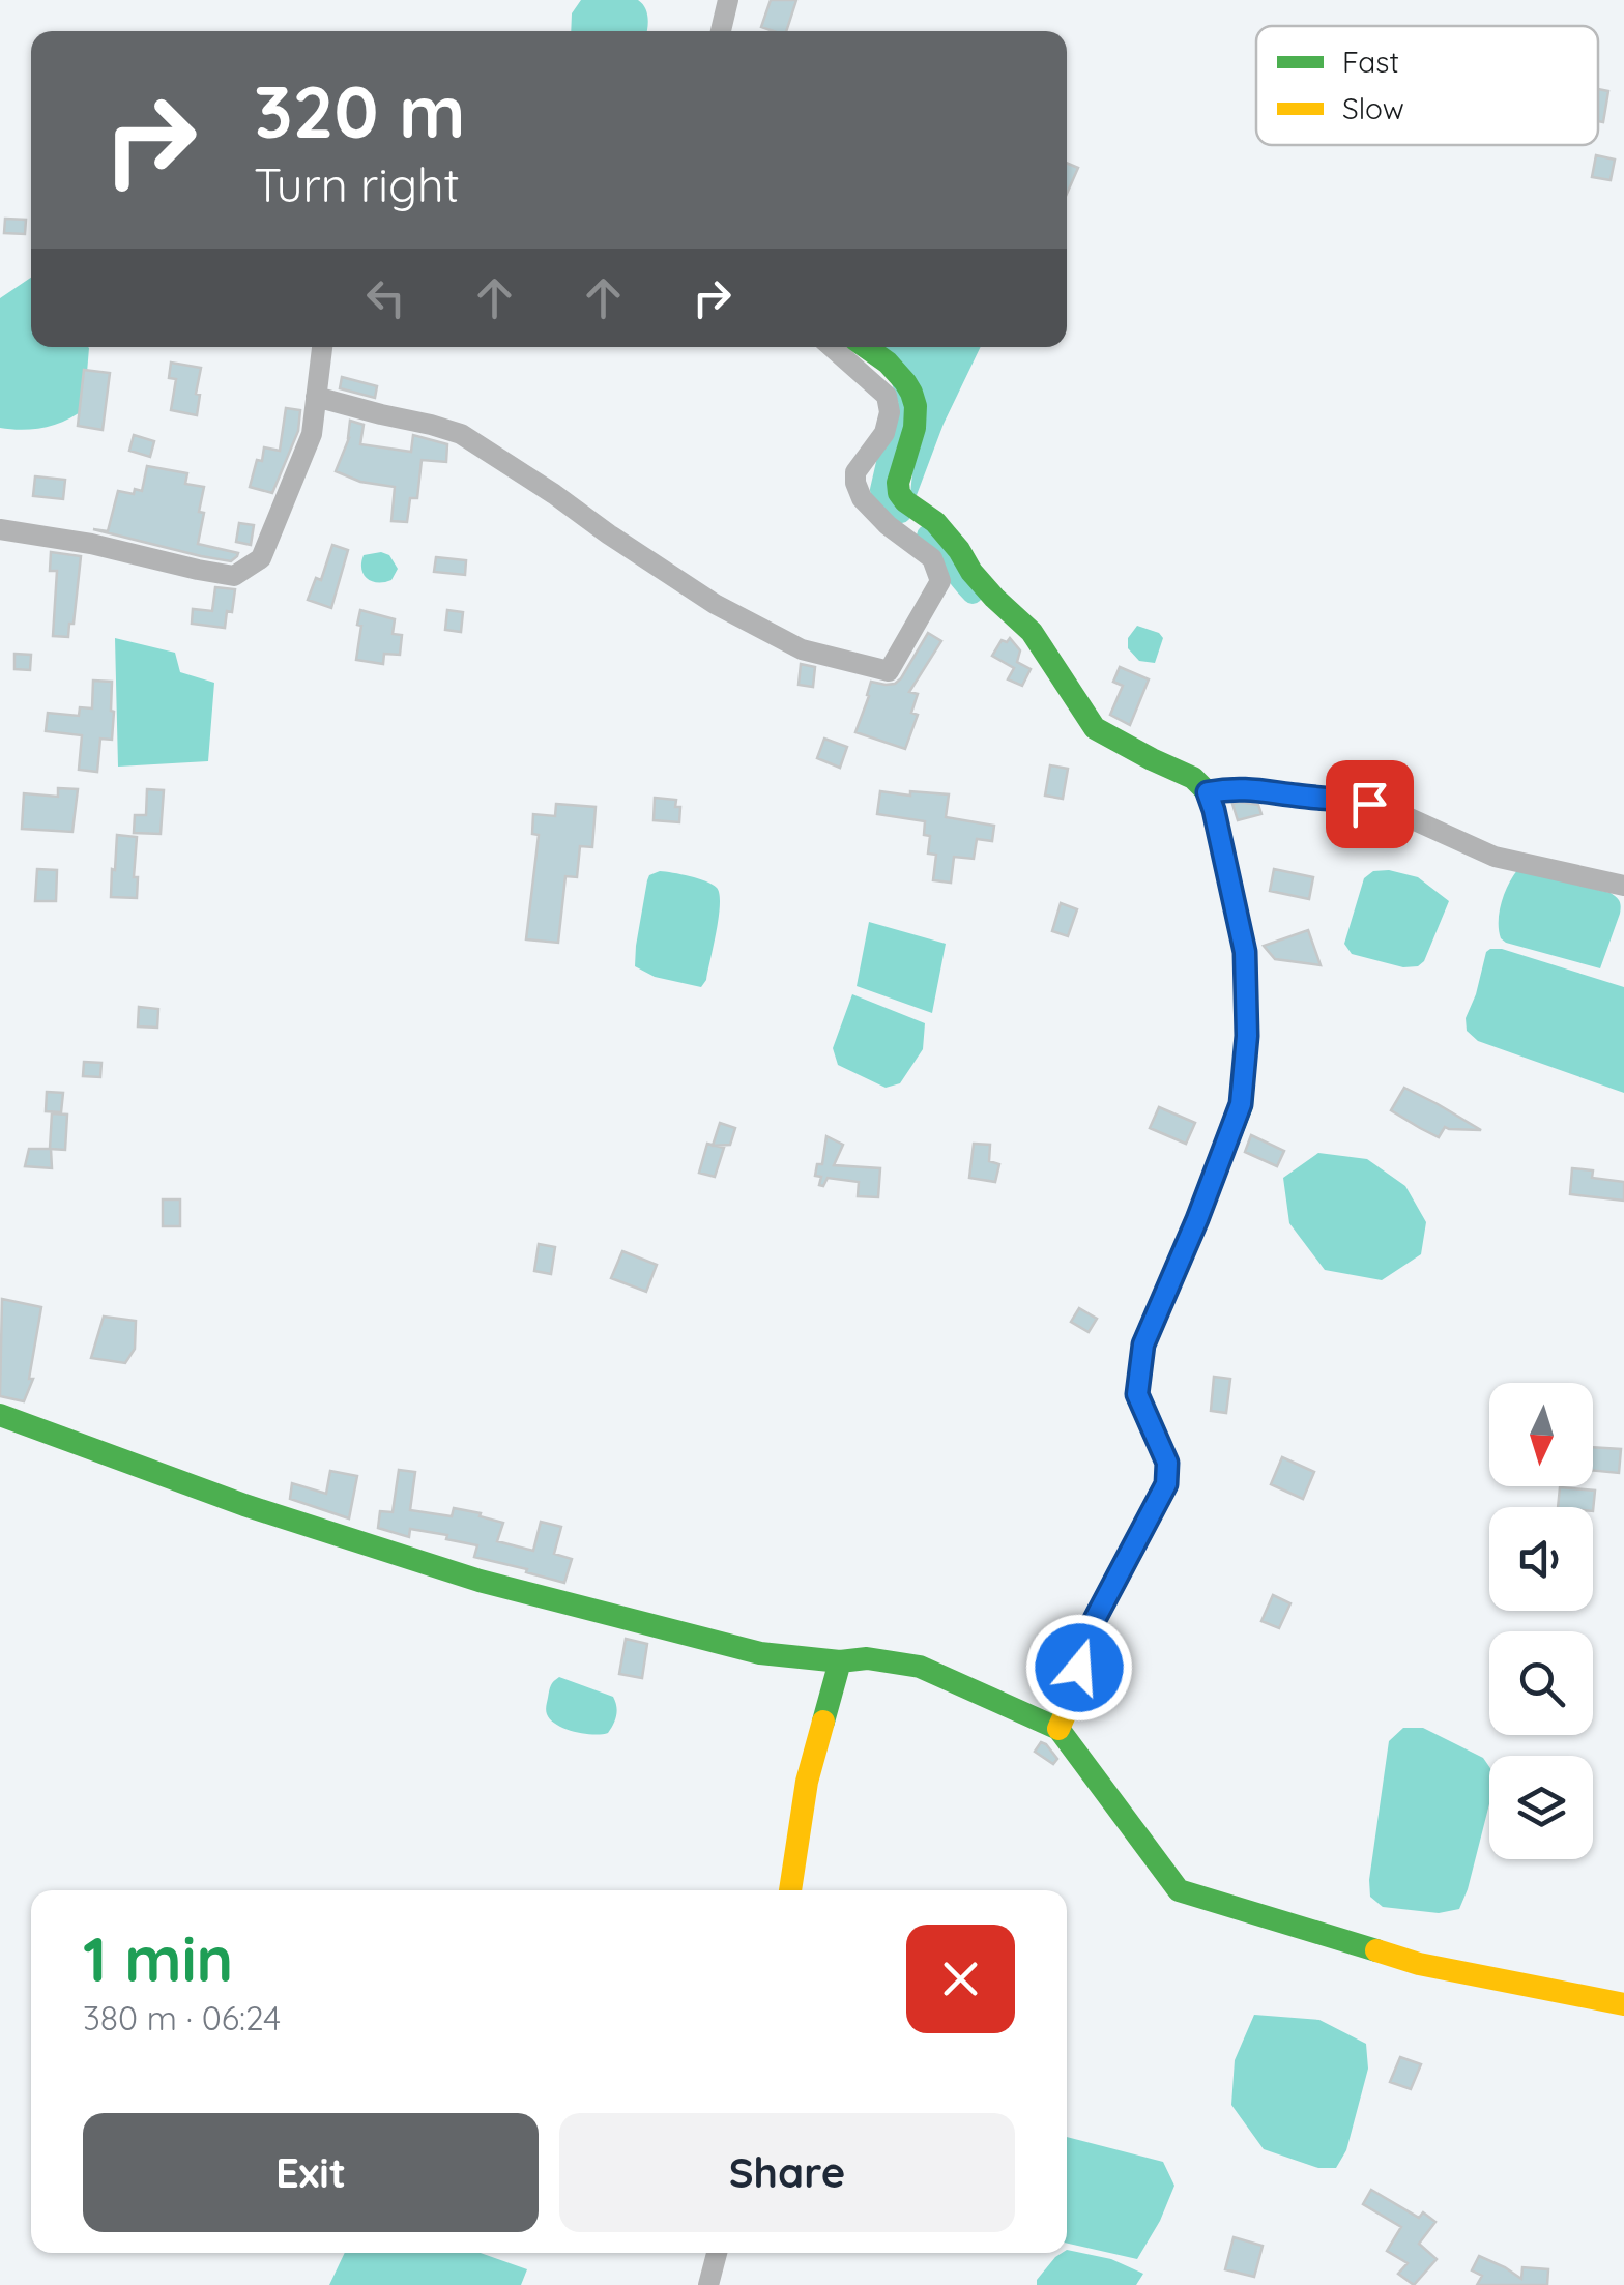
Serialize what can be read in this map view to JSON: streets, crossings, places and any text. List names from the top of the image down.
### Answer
{
  "legend": ["Fast", "Slow"],
  "north": "bottom",
  "page": {
    "turn": ["320 m", "Turn right"],
    "heading": ["1 min", "380 m · 06:24"],
    "buttons": ["Exit", "Share"]
  }
}
